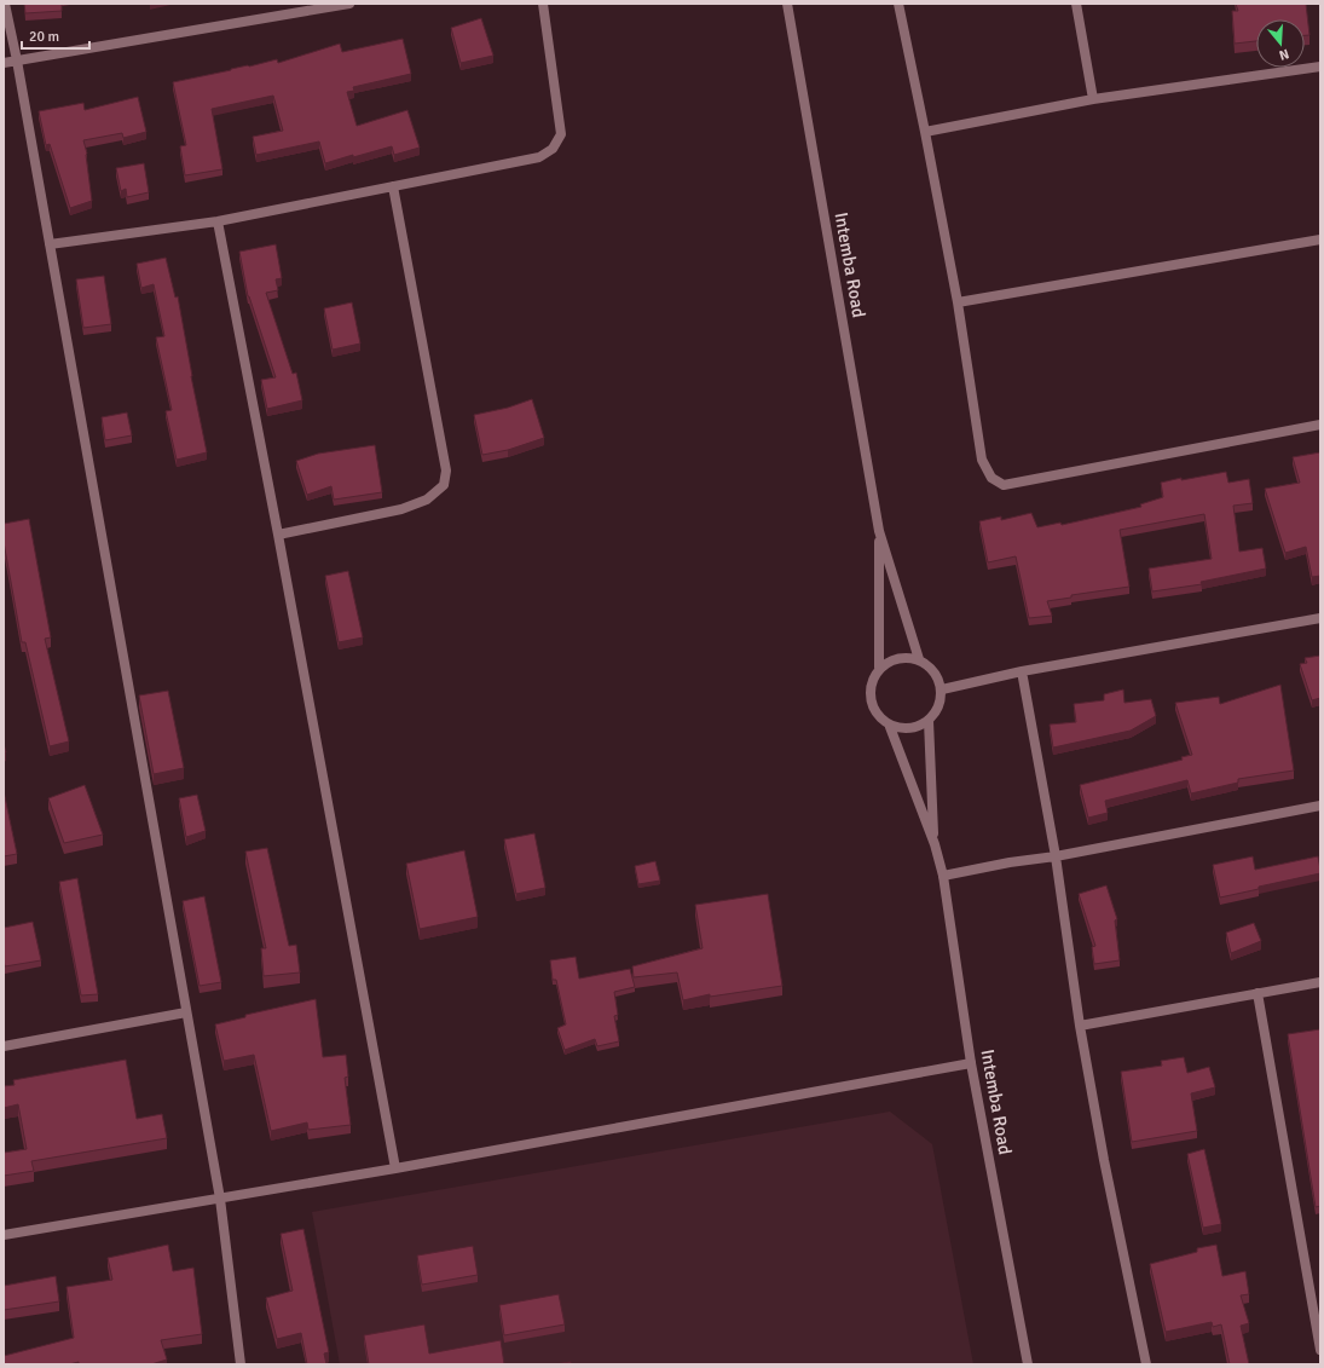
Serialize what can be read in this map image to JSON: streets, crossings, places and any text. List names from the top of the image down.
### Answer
{
  "streets": {
    "street": ["Intemba Road"]
  },
  "scale_bar": "20 m",
  "north": "bottom"
}
